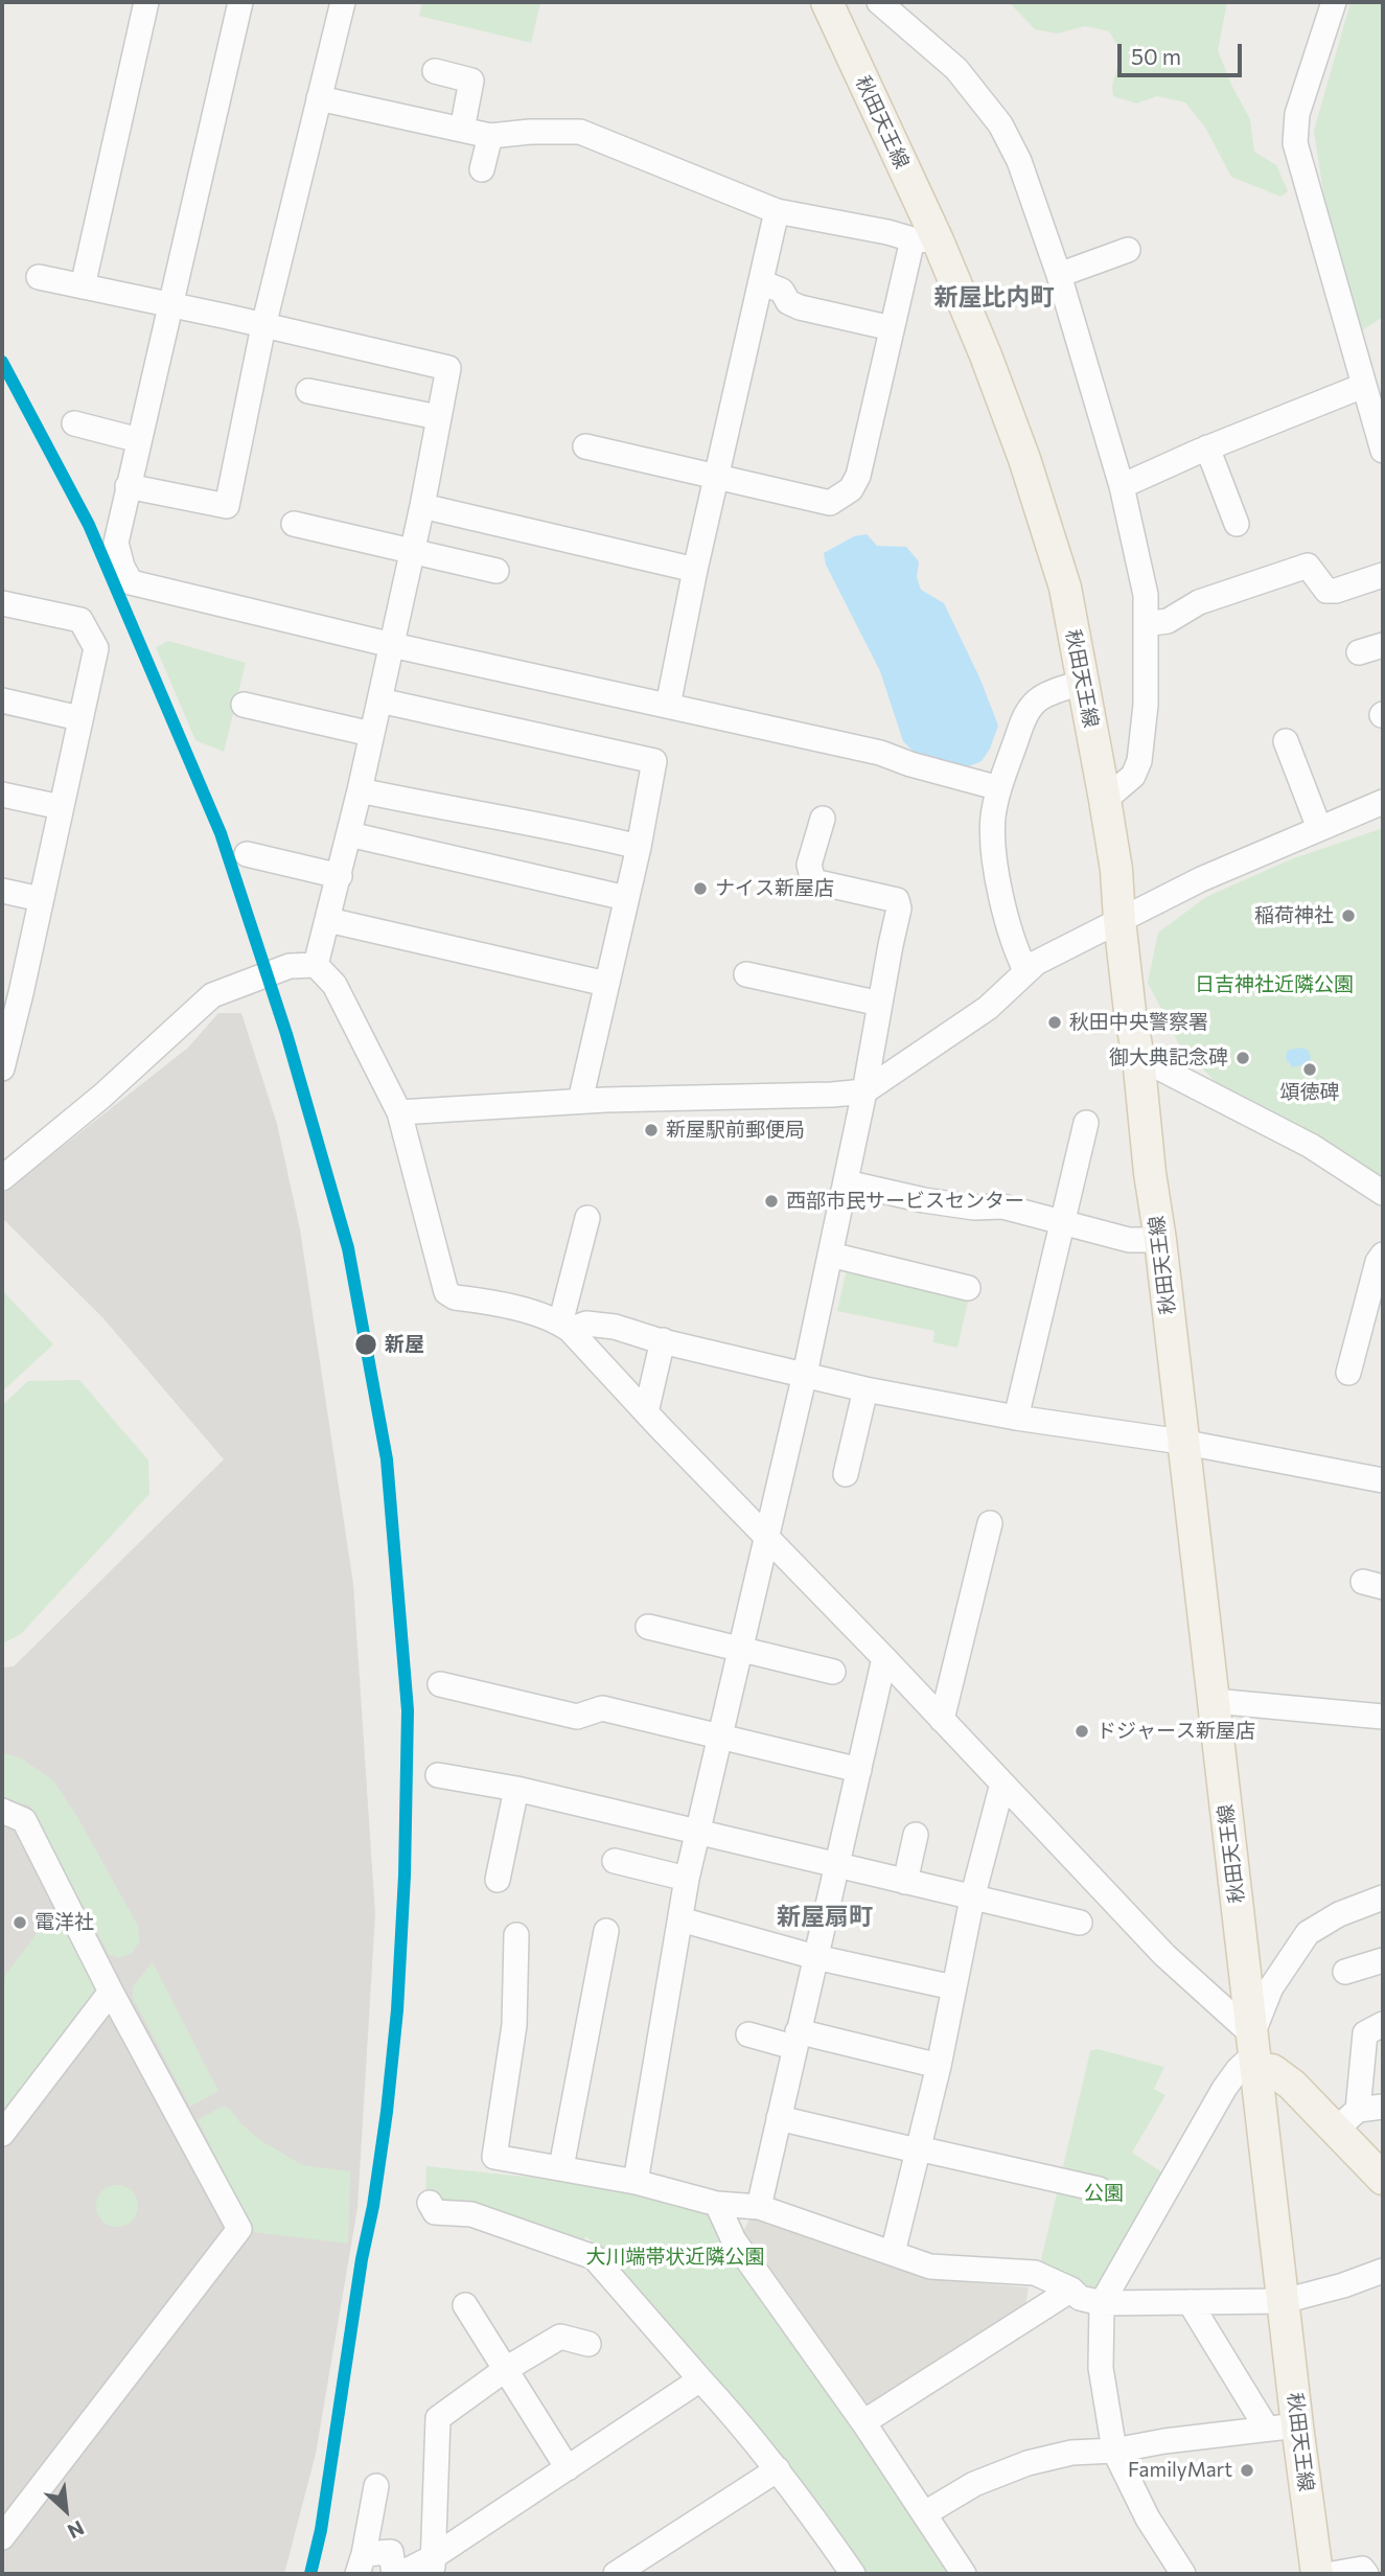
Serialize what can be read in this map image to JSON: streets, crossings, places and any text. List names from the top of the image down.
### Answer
{
  "streets": {
    "main road": ["秋田天王線"]
  },
  "districts": ["新屋比内町", "新屋扇町"],
  "parks": ["日吉神社近隣公園", "公園", "大川端帯状近隣公園"],
  "places": [
    "ナイス新屋店",
    "稲荷神社",
    "秋田中央警察署",
    "御大典記念碑",
    "頌徳碑",
    "新屋駅前郵便局",
    "西部市民サービスセンター",
    "新屋",
    "ドジャース新屋店",
    "電洋社",
    "FamilyMart"
  ],
  "scale_bar": "50 m",
  "north": "bottom right"
}
